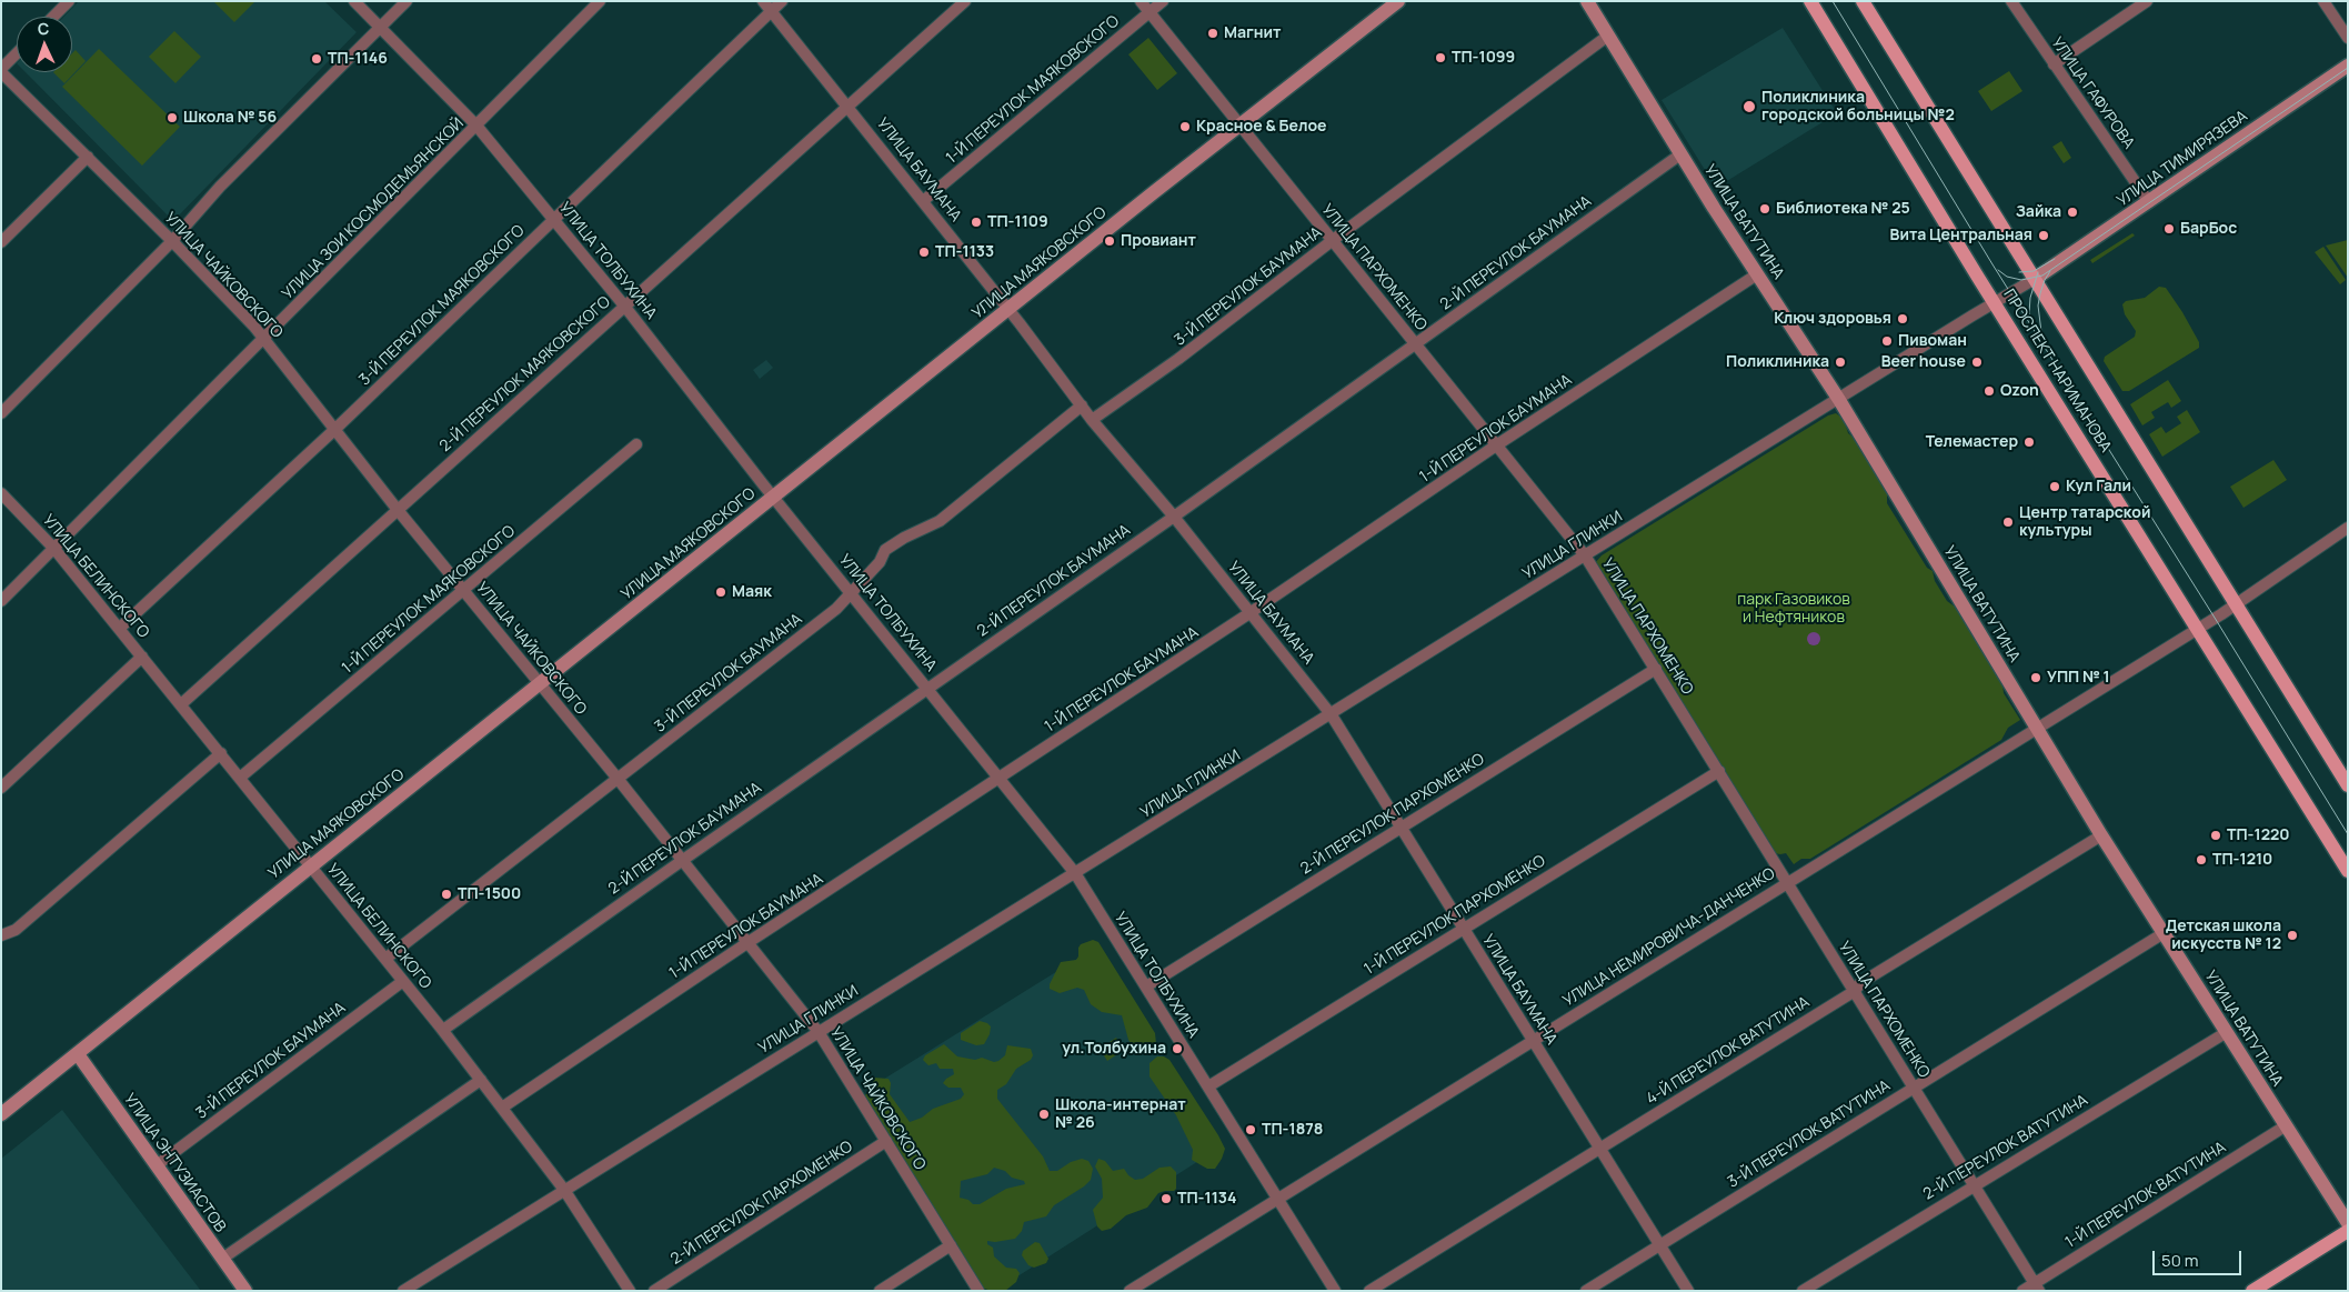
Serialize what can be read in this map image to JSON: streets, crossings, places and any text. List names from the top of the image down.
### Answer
{
  "streets": {
    "main road": ["ПРОСПЕКТ НАРИМАНОВА"],
    "street": [
      "1-Й ПЕРЕУЛОК МАЯКОВСКОГО",
      "УЛИЦА ГАФУРОВА",
      "УЛИЦА ТИМИРЯЗЕВА",
      "УЛИЦА БАУМАНА",
      "УЛИЦА ЗОИ КОСМОДЕМЬЯНСКОЙ",
      "УЛИЦА ВАТУТИНА",
      "2-Й ПЕРЕУЛОК БАУМАНА",
      "УЛИЦА ТОЛБУХИНА",
      "УЛИЦА МАЯКОВСКОГО",
      "УЛИЦА ПАРХОМЕНКО",
      "УЛИЦА ЧАЙКОВСКОГО",
      "3-Й ПЕРЕУЛОК БАУМАНА",
      "3-Й ПЕРЕУЛОК МАЯКОВСКОГО",
      "2-Й ПЕРЕУЛОК МАЯКОВСКОГО",
      "1-Й ПЕРЕУЛОК БАУМАНА",
      "УЛИЦА ГЛИНКИ",
      "УЛИЦА БЕЛИНСКОГО",
      "2-Й ПЕРЕУЛОК ПАРХОМЕНКО",
      "1-Й ПЕРЕУЛОК ПАРХОМЕНКО",
      "УЛИЦА НЕМИРОВИЧА-ДАНЧЕНКО",
      "4-Й ПЕРЕУЛОК ВАТУТИНА",
      "3-Й ПЕРЕУЛОК ВАТУТИНА",
      "2-Й ПЕРЕУЛОК ВАТУТИНА",
      "УЛИЦА ЭНТУЗИАСТОВ",
      "1-Й ПЕРЕУЛОК ВАТУТИНА"
    ]
  },
  "crossings": [
    ["1-Й ПЕРЕУЛОК МАЯКОВСКОГО", "УЛИЦА БАУМАНА"],
    ["1-Й ПЕРЕУЛОК МАЯКОВСКОГО", "УЛИЦА ПАРХОМЕНКО"],
    ["1-Й ПЕРЕУЛОК МАЯКОВСКОГО", "УЛИЦА ЧАЙКОВСКОГО"],
    ["1-Й ПЕРЕУЛОК МАЯКОВСКОГО", "УЛИЦА БЕЛИНСКОГО"],
    ["УЛИЦА ГАФУРОВА", "УЛИЦА ТИМИРЯЗЕВА"],
    ["УЛИЦА ТИМИРЯЗЕВА", "ПРОСПЕКТ НАРИМАНОВА"],
    ["УЛИЦА ТИМИРЯЗЕВА", "УЛИЦА ГЛИНКИ"],
    ["УЛИЦА БАУМАНА", "2-Й ПЕРЕУЛОК БАУМАНА"],
    ["УЛИЦА БАУМАНА", "УЛИЦА МАЯКОВСКОГО"],
    ["УЛИЦА БАУМАНА", "3-Й ПЕРЕУЛОК БАУМАНА"],
    ["УЛИЦА БАУМАНА", "3-Й ПЕРЕУЛОК МАЯКОВСКОГО"],
    ["УЛИЦА БАУМАНА", "2-Й ПЕРЕУЛОК МАЯКОВСКОГО"],
    ["УЛИЦА БАУМАНА", "1-Й ПЕРЕУЛОК БАУМАНА"],
    ["УЛИЦА БАУМАНА", "УЛИЦА ГЛИНКИ"],
    ["УЛИЦА БАУМАНА", "2-Й ПЕРЕУЛОК ПАРХОМЕНКО"],
    ["УЛИЦА БАУМАНА", "1-Й ПЕРЕУЛОК ПАРХОМЕНКО"],
    ["УЛИЦА БАУМАНА", "УЛИЦА НЕМИРОВИЧА-ДАНЧЕНКО"],
    ["УЛИЦА БАУМАНА", "4-Й ПЕРЕУЛОК ВАТУТИНА"],
    ["УЛИЦА БАУМАНА", "3-Й ПЕРЕУЛОК ВАТУТИНА"],
    ["УЛИЦА ЗОИ КОСМОДЕМЬЯНСКОЙ", "УЛИЦА ТОЛБУХИНА"],
    ["УЛИЦА ЗОИ КОСМОДЕМЬЯНСКОЙ", "УЛИЦА ЧАЙКОВСКОГО"],
    ["УЛИЦА ЗОИ КОСМОДЕМЬЯНСКОЙ", "УЛИЦА БЕЛИНСКОГО"],
    ["УЛИЦА ВАТУТИНА", "2-Й ПЕРЕУЛОК БАУМАНА"],
    ["УЛИЦА ВАТУТИНА", "3-Й ПЕРЕУЛОК БАУМАНА"],
    ["УЛИЦА ВАТУТИНА", "1-Й ПЕРЕУЛОК БАУМАНА"],
    ["УЛИЦА ВАТУТИНА", "УЛИЦА ГЛИНКИ"],
    ["УЛИЦА ВАТУТИНА", "УЛИЦА НЕМИРОВИЧА-ДАНЧЕНКО"],
    ["УЛИЦА ВАТУТИНА", "4-Й ПЕРЕУЛОК ВАТУТИНА"],
    ["УЛИЦА ВАТУТИНА", "3-Й ПЕРЕУЛОК ВАТУТИНА"],
    ["УЛИЦА ВАТУТИНА", "2-Й ПЕРЕУЛОК ВАТУТИНА"],
    ["УЛИЦА ВАТУТИНА", "1-Й ПЕРЕУЛОК ВАТУТИНА"],
    ["2-Й ПЕРЕУЛОК БАУМАНА", "УЛИЦА ТОЛБУХИНА"],
    ["2-Й ПЕРЕУЛОК БАУМАНА", "УЛИЦА ПАРХОМЕНКО"],
    ["2-Й ПЕРЕУЛОК БАУМАНА", "УЛИЦА ЧАЙКОВСКОГО"],
    ["2-Й ПЕРЕУЛОК БАУМАНА", "УЛИЦА БЕЛИНСКОГО"],
    ["УЛИЦА ТОЛБУХИНА", "УЛИЦА МАЯКОВСКОГО"],
    ["УЛИЦА ТОЛБУХИНА", "3-Й ПЕРЕУЛОК БАУМАНА"],
    ["УЛИЦА ТОЛБУХИНА", "3-Й ПЕРЕУЛОК МАЯКОВСКОГО"],
    ["УЛИЦА ТОЛБУХИНА", "2-Й ПЕРЕУЛОК МАЯКОВСКОГО"],
    ["УЛИЦА ТОЛБУХИНА", "1-Й ПЕРЕУЛОК БАУМАНА"],
    ["УЛИЦА ТОЛБУХИНА", "УЛИЦА ГЛИНКИ"],
    ["УЛИЦА ТОЛБУХИНА", "2-Й ПЕРЕУЛОК ПАРХОМЕНКО"],
    ["УЛИЦА ТОЛБУХИНА", "1-Й ПЕРЕУЛОК ПАРХОМЕНКО"],
    ["УЛИЦА ТОЛБУХИНА", "УЛИЦА НЕМИРОВИЧА-ДАНЧЕНКО"],
    ["УЛИЦА МАЯКОВСКОГО", "УЛИЦА ПАРХОМЕНКО"],
    ["УЛИЦА МАЯКОВСКОГО", "УЛИЦА ЧАЙКОВСКОГО"],
    ["УЛИЦА МАЯКОВСКОГО", "УЛИЦА БЕЛИНСКОГО"],
    ["УЛИЦА МАЯКОВСКОГО", "УЛИЦА ЭНТУЗИАСТОВ"],
    ["УЛИЦА ПАРХОМЕНКО", "3-Й ПЕРЕУЛОК БАУМАНА"],
    ["УЛИЦА ПАРХОМЕНКО", "1-Й ПЕРЕУЛОК БАУМАНА"],
    ["УЛИЦА ПАРХОМЕНКО", "УЛИЦА ГЛИНКИ"],
    ["УЛИЦА ПАРХОМЕНКО", "2-Й ПЕРЕУЛОК ПАРХОМЕНКО"],
    ["УЛИЦА ПАРХОМЕНКО", "1-Й ПЕРЕУЛОК ПАРХОМЕНКО"],
    ["УЛИЦА ПАРХОМЕНКО", "УЛИЦА НЕМИРОВИЧА-ДАНЧЕНКО"],
    ["УЛИЦА ПАРХОМЕНКО", "4-Й ПЕРЕУЛОК ВАТУТИНА"],
    ["УЛИЦА ПАРХОМЕНКО", "3-Й ПЕРЕУЛОК ВАТУТИНА"],
    ["УЛИЦА ПАРХОМЕНКО", "2-Й ПЕРЕУЛОК ВАТУТИНА"],
    ["УЛИЦА ПАРХОМЕНКО", "1-Й ПЕРЕУЛОК ВАТУТИНА"],
    ["УЛИЦА ЧАЙКОВСКОГО", "3-Й ПЕРЕУЛОК БАУМАНА"],
    ["УЛИЦА ЧАЙКОВСКОГО", "3-Й ПЕРЕУЛОК МАЯКОВСКОГО"],
    ["УЛИЦА ЧАЙКОВСКОГО", "2-Й ПЕРЕУЛОК МАЯКОВСКОГО"],
    ["УЛИЦА ЧАЙКОВСКОГО", "1-Й ПЕРЕУЛОК БАУМАНА"],
    ["УЛИЦА ЧАЙКОВСКОГО", "УЛИЦА ГЛИНКИ"],
    ["УЛИЦА ЧАЙКОВСКОГО", "2-Й ПЕРЕУЛОК ПАРХОМЕНКО"],
    ["3-Й ПЕРЕУЛОК БАУМАНА", "УЛИЦА БЕЛИНСКОГО"],
    ["3-Й ПЕРЕУЛОК БАУМАНА", "УЛИЦА ЭНТУЗИАСТОВ"],
    ["3-Й ПЕРЕУЛОК МАЯКОВСКОГО", "УЛИЦА БЕЛИНСКОГО"],
    ["ПРОСПЕКТ НАРИМАНОВА", "УЛИЦА ГЛИНКИ"],
    ["ПРОСПЕКТ НАРИМАНОВА", "УЛИЦА НЕМИРОВИЧА-ДАНЧЕНКО"],
    ["2-Й ПЕРЕУЛОК МАЯКОВСКОГО", "УЛИЦА БЕЛИНСКОГО"],
    ["1-Й ПЕРЕУЛОК БАУМАНА", "УЛИЦА БЕЛИНСКОГО"],
    ["УЛИЦА ГЛИНКИ", "УЛИЦА БЕЛИНСКОГО"]
  ],
  "parks": ["парк Газовиков и Нефтяников"],
  "places": [
    "Магнит",
    "ТП-1099",
    "ТП-1146",
    "Поликлиника городской больницы №2",
    "Школа № 56",
    "Красное & Белое",
    "Библиотека № 25",
    "Зайка",
    "ТП-1109",
    "БарБос",
    "Вита Центральная",
    "Провиант",
    "ТП-1133",
    "Ключ здоровья",
    "Пивоман",
    "Поликлиника",
    "Beer house",
    "Ozon",
    "Телемастер",
    "Кул Гали",
    "Центр татарской культуры",
    "Маяк",
    "УПП № 1",
    "ТП-1220",
    "ТП-1210",
    "ТП-1500",
    "Детская школа искусств № 12",
    "ул.Толбухина",
    "Школа-интернат № 26",
    "ТП-1878",
    "ТП-1134"
  ],
  "scale_bar": "50 m",
  "north": "top"
}
